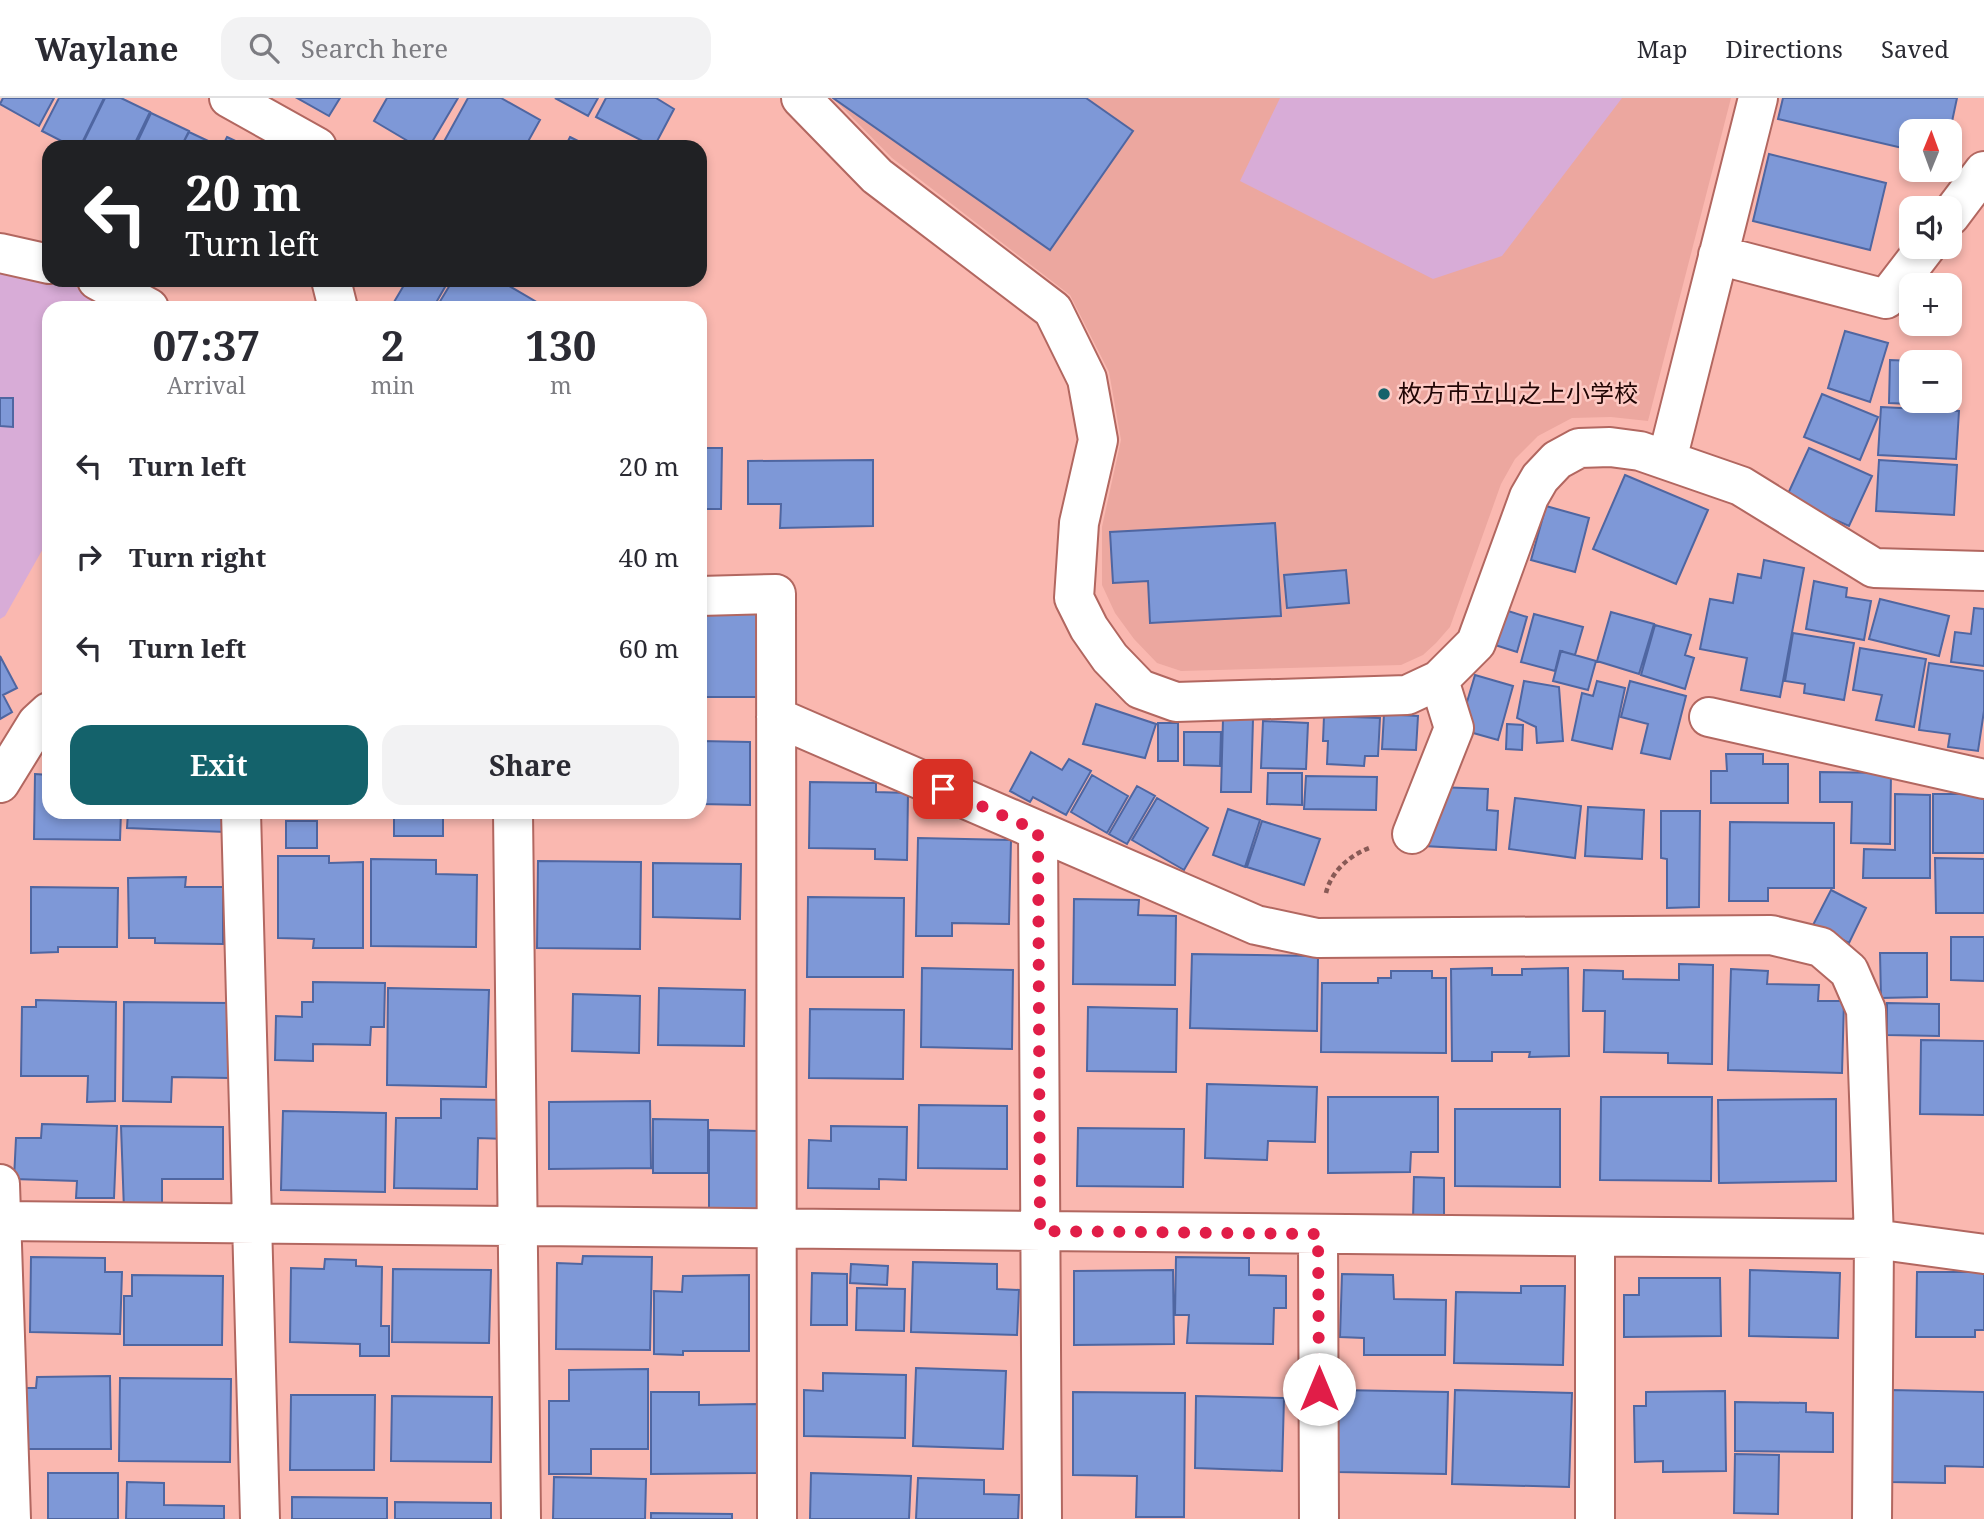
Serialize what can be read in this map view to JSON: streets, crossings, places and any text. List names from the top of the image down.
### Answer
{
  "places": ["枚方市立山之上小学校"],
  "north": "top",
  "page": {
    "header": "Waylane",
    "search": "Search here",
    "nav": ["Map", "Directions", "Saved"],
    "map_buttons": ["+", "−"],
    "turn": ["20 m", "Turn left"],
    "eta": [
      "07:37",
      "Arrival",
      "2",
      "min",
      "130",
      "m"
    ],
    "list": [
      {
        "name": "Turn left",
        "value": "20 m"
      },
      {
        "name": "Turn right",
        "value": "40 m"
      },
      {
        "name": "Turn left",
        "value": "60 m"
      }
    ],
    "buttons": ["Exit", "Share"]
  }
}
